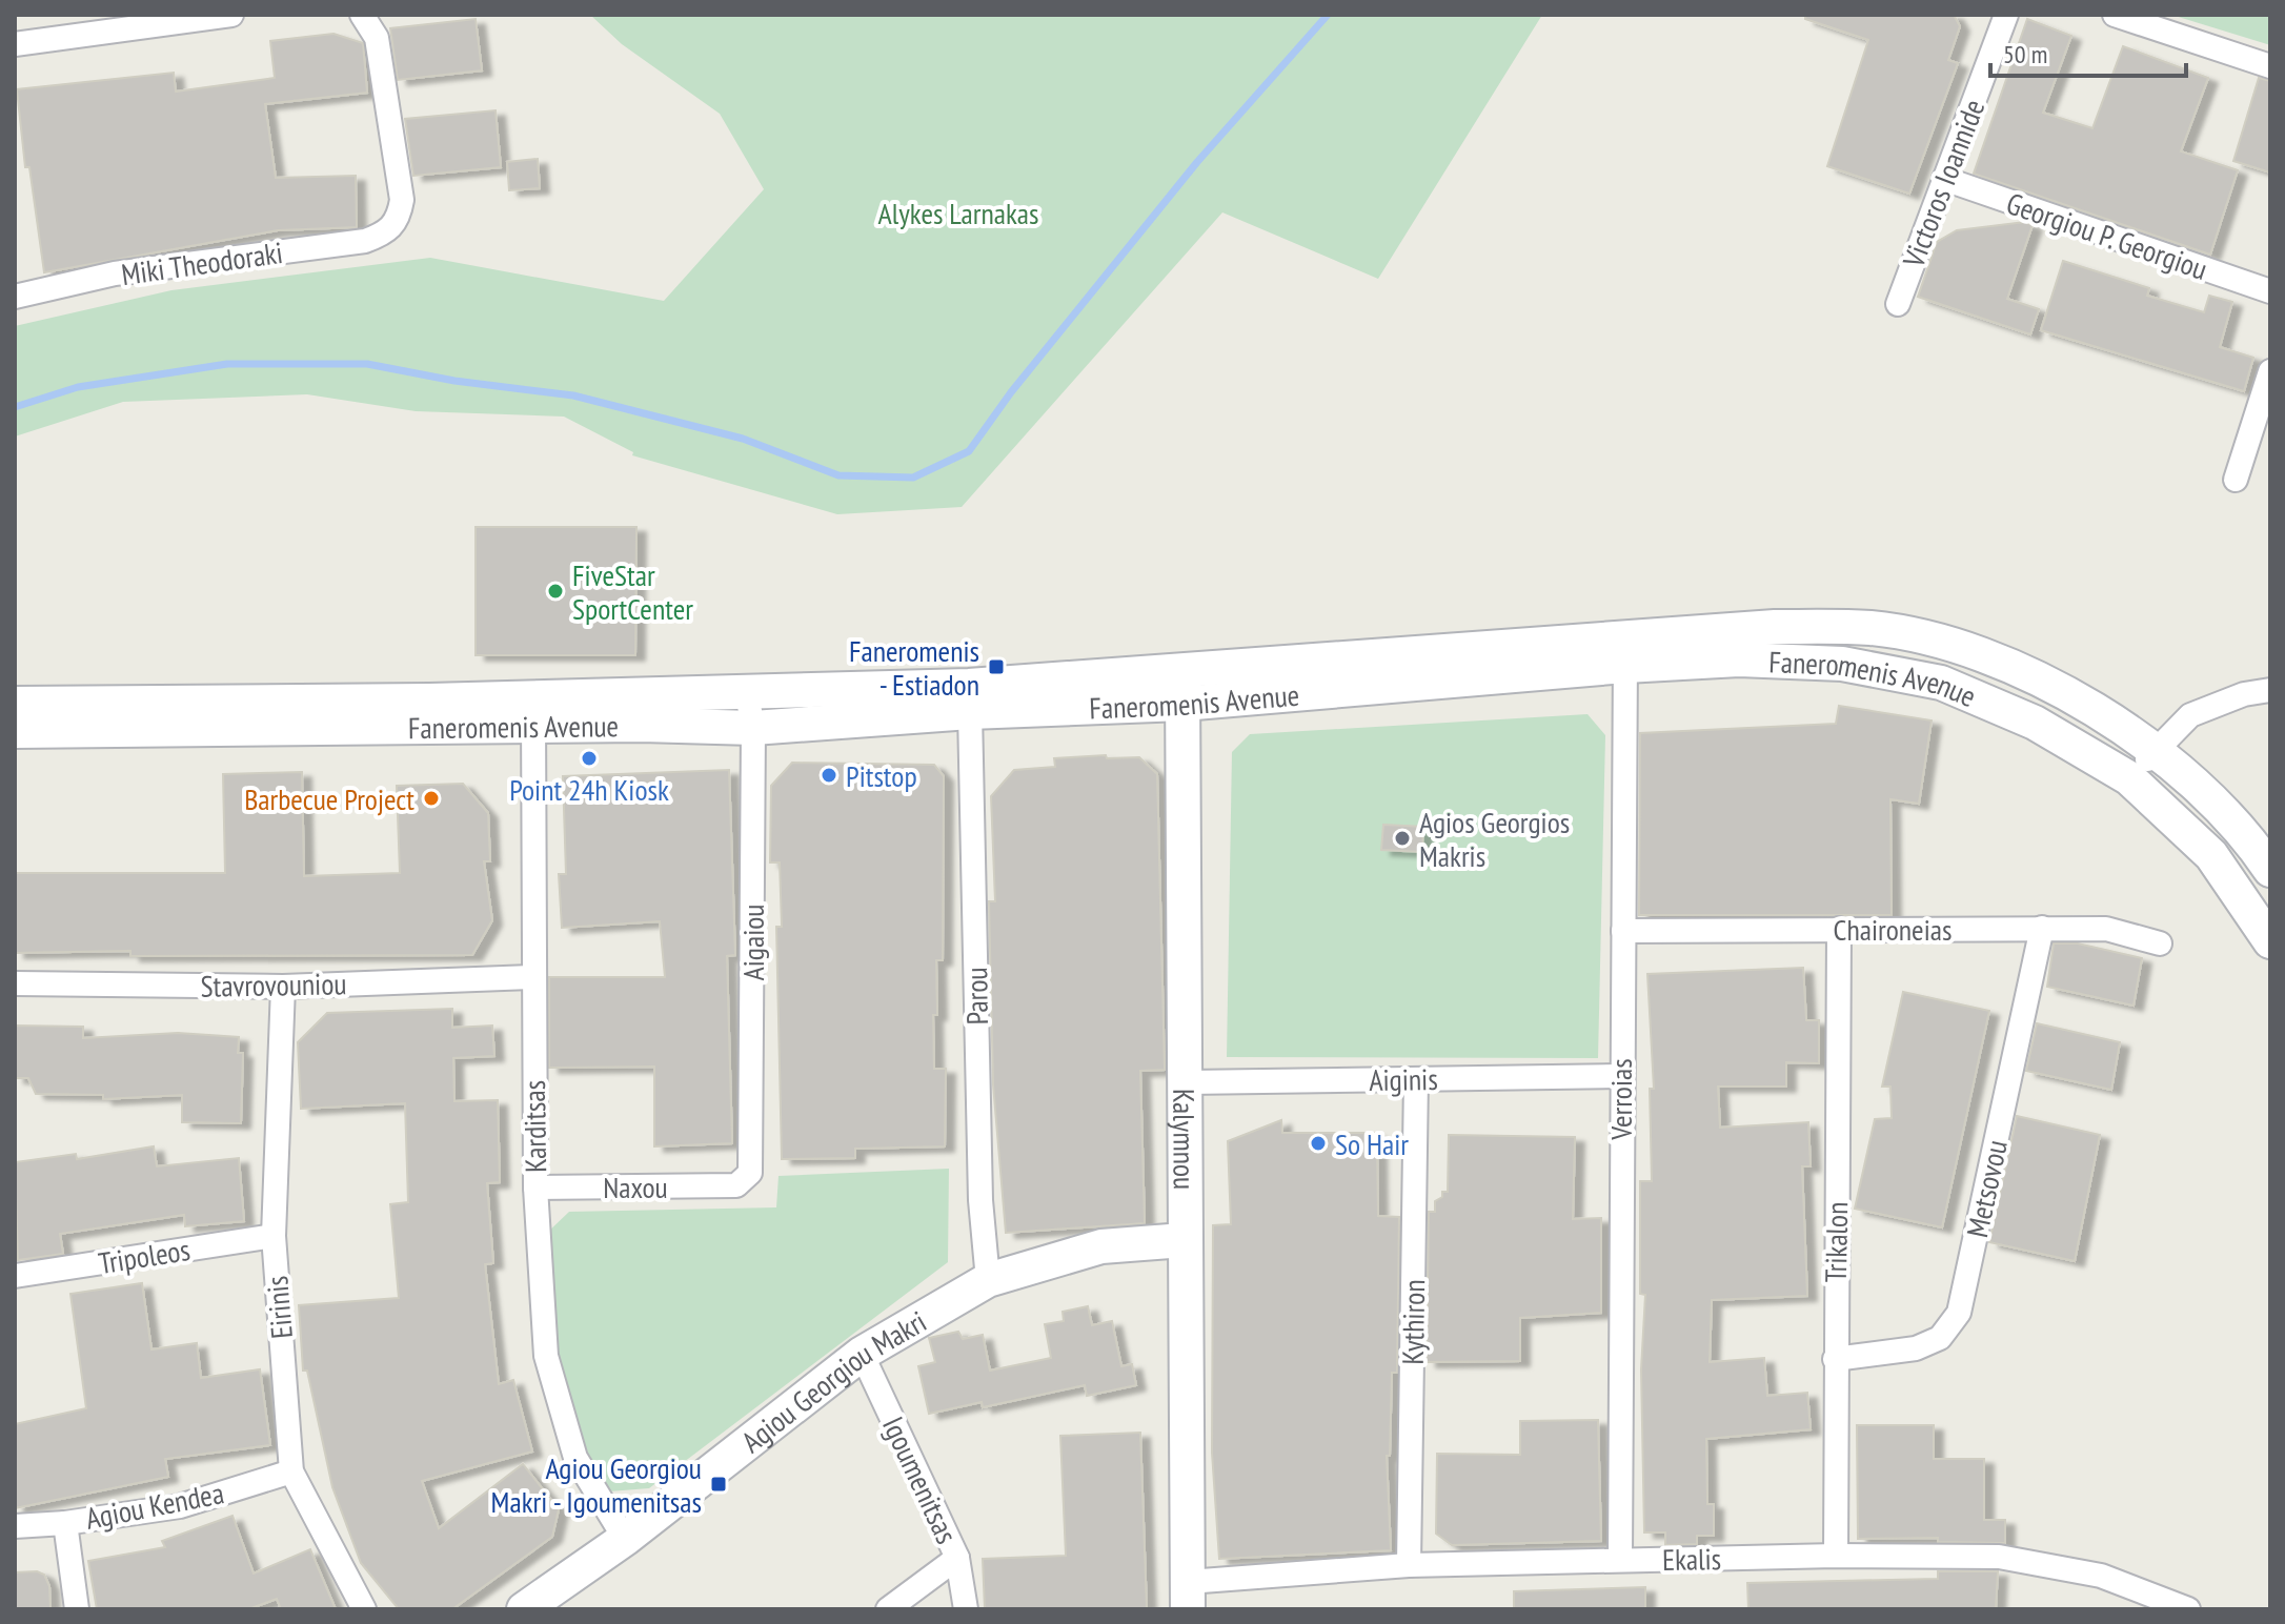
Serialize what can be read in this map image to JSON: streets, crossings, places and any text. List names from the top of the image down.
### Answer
{
  "streets": {
    "main road": ["Faneromenis Avenue", "Kalymnou", "Agiou Georgiou Makri"],
    "street": [
      "Victoros Ioannide",
      "Georgiou P. Georgiou",
      "Miki Theodoraki",
      "Chaironeias",
      "Aigaiou",
      "Stavrovouniou",
      "Parou",
      "Aiginis",
      "Verroias",
      "Karditsas",
      "Naxou",
      "Metsovou",
      "Trikalon",
      "Tripoleos",
      "Eirinis",
      "Kythiron",
      "Igoumenitsas",
      "Agiou Kendea",
      "Ekalis"
    ]
  },
  "crossings": [
    ["Victoros Ioannide", "Georgiou P. Georgiou"],
    ["Faneromenis Avenue", "Aigaiou"],
    ["Faneromenis Avenue", "Parou"],
    ["Faneromenis Avenue", "Verroias"],
    ["Faneromenis Avenue", "Karditsas"],
    ["Faneromenis Avenue", "Kalymnou"],
    ["Chaironeias", "Verroias"],
    ["Chaironeias", "Metsovou"],
    ["Chaironeias", "Trikalon"],
    ["Aigaiou", "Naxou"],
    ["Stavrovouniou", "Karditsas"],
    ["Stavrovouniou", "Eirinis"],
    ["Parou", "Agiou Georgiou Makri"],
    ["Aiginis", "Verroias"],
    ["Aiginis", "Kalymnou"],
    ["Aiginis", "Kythiron"],
    ["Verroias", "Ekalis"],
    ["Karditsas", "Naxou"],
    ["Karditsas", "Agiou Georgiou Makri"],
    ["Kalymnou", "Agiou Georgiou Makri"],
    ["Kalymnou", "Ekalis"],
    ["Metsovou", "Trikalon"],
    ["Trikalon", "Ekalis"],
    ["Tripoleos", "Eirinis"],
    ["Eirinis", "Agiou Kendea"],
    ["Kythiron", "Ekalis"],
    ["Agiou Georgiou Makri", "Igoumenitsas"]
  ],
  "parks": ["Alykes Larnakas"],
  "places": {
    "other": [
      "FiveStar SportCenter",
      "Point 24h Kiosk",
      "Pitstop",
      "Barbecue Project",
      "Agios Georgios Makris",
      "So Hair"
    ],
    "transit": ["Faneromenis - Estiadon", "Agiou Georgiou Makri - Igoumenitsas"]
  },
  "scale_bar": "50 m"
}
